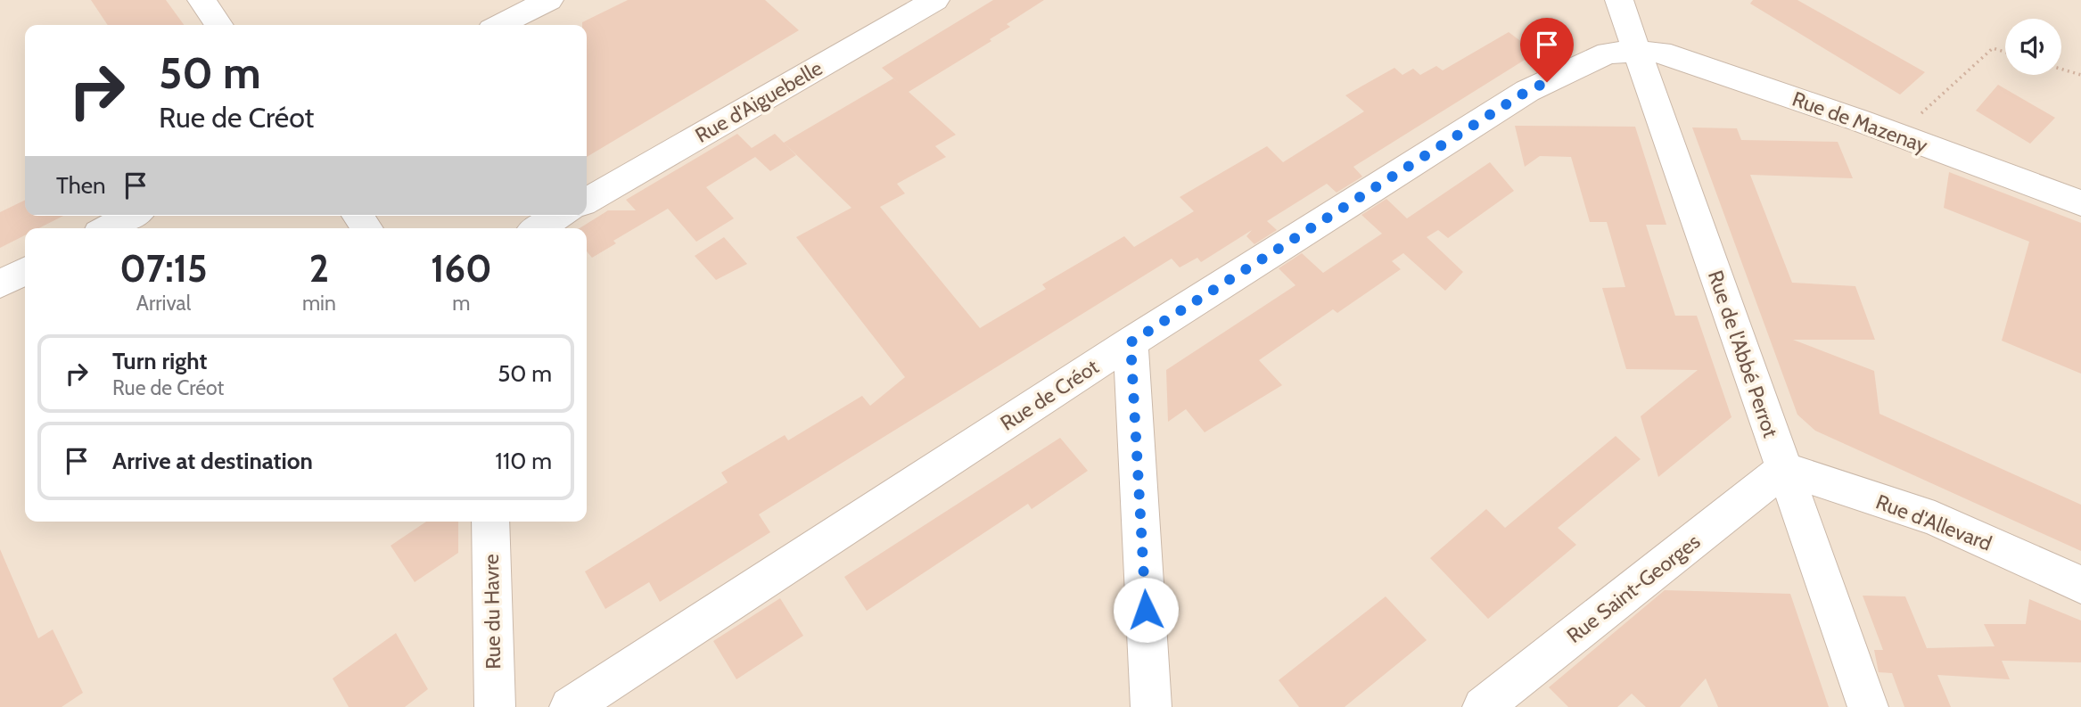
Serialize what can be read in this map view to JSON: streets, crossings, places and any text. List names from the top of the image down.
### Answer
{
  "streets": {
    "street": [
      "Rue d'Aiguebelle",
      "Rue de Mazenay",
      "Rue de l'Abbé Perrot",
      "Rue de Créot",
      "Rue d'Allevard",
      "Rue Saint-Georges",
      "Rue du Havre"
    ]
  },
  "crossings": [
    ["Rue de Mazenay", "Rue de l'Abbé Perrot"],
    ["Rue de Mazenay", "Rue de Créot"],
    ["Rue de l'Abbé Perrot", "Rue de Créot"],
    ["Rue de l'Abbé Perrot", "Rue d'Allevard"],
    ["Rue de l'Abbé Perrot", "Rue Saint-Georges"],
    ["Rue d'Allevard", "Rue Saint-Georges"]
  ],
  "page": {
    "turn": ["50 m", "Rue de Créot"],
    "then": "Then",
    "eta": [
      "07:15",
      "Arrival",
      "2",
      "min",
      "160",
      "m"
    ],
    "list": [
      {
        "name": "Turn right",
        "note": "Rue de Créot",
        "value": "50 m"
      },
      {
        "name": "Arrive at destination",
        "value": "110 m"
      }
    ]
  }
}
